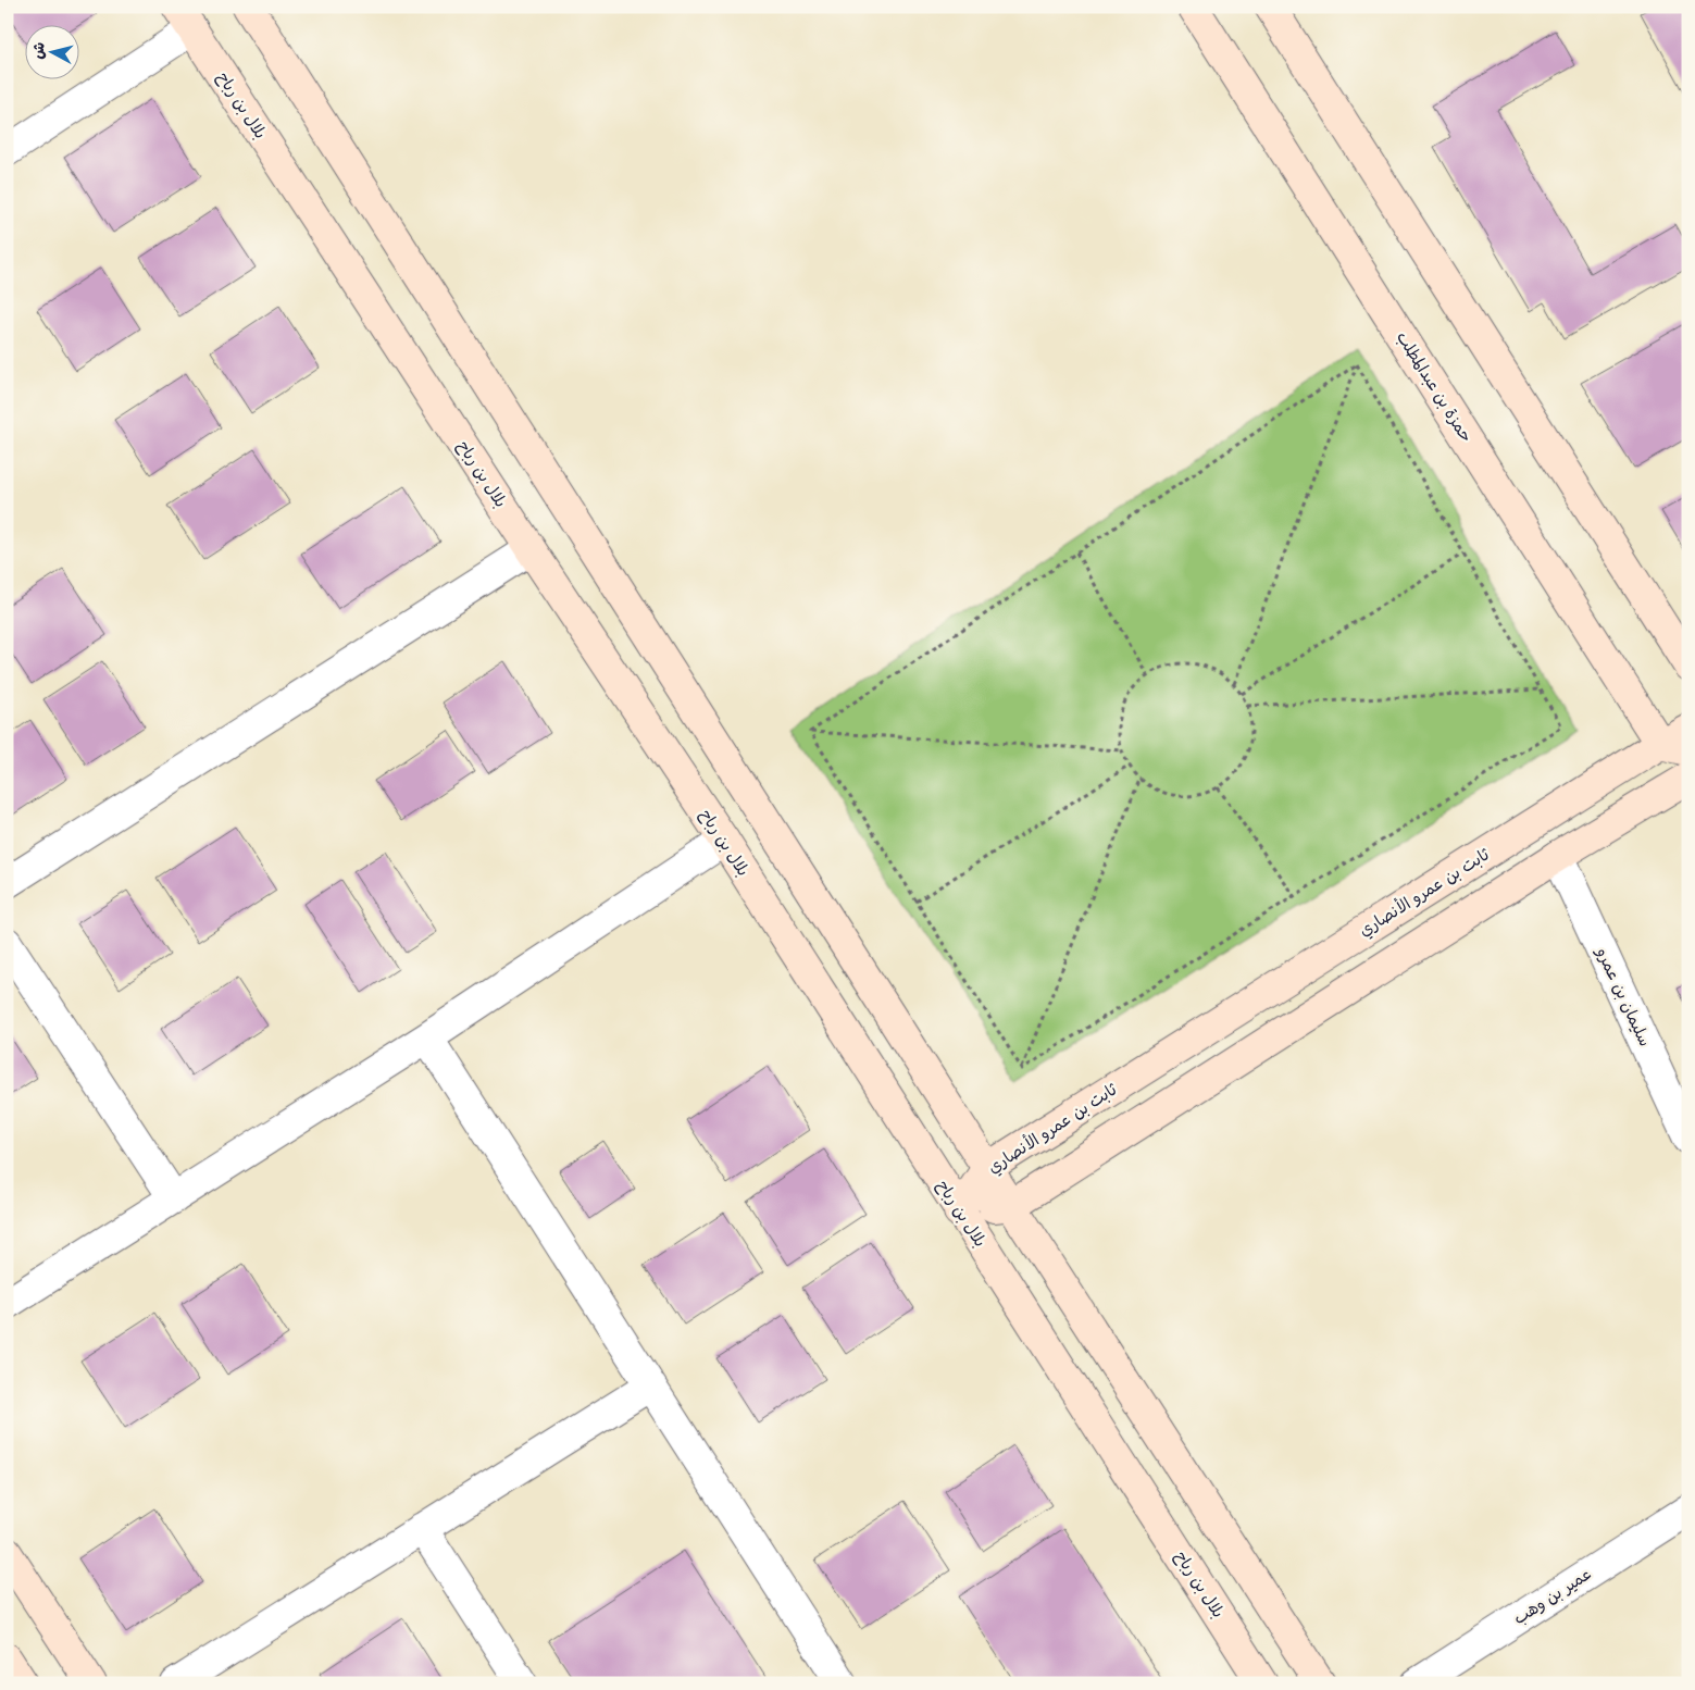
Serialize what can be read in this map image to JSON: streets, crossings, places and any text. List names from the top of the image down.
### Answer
{
  "streets": {
    "street": [
      "بلال بن رباح",
      "حمزة بن عبدالمطلب",
      "ثابت بن عمرو الأنصاري",
      "سليمان بن عمرو",
      "عمير بن وهب"
    ]
  },
  "crossings": [
    ["بلال بن رباح", "ثابت بن عمرو الأنصاري"],
    ["حمزة بن عبدالمطلب", "ثابت بن عمرو الأنصاري"]
  ],
  "north": "left"
}
